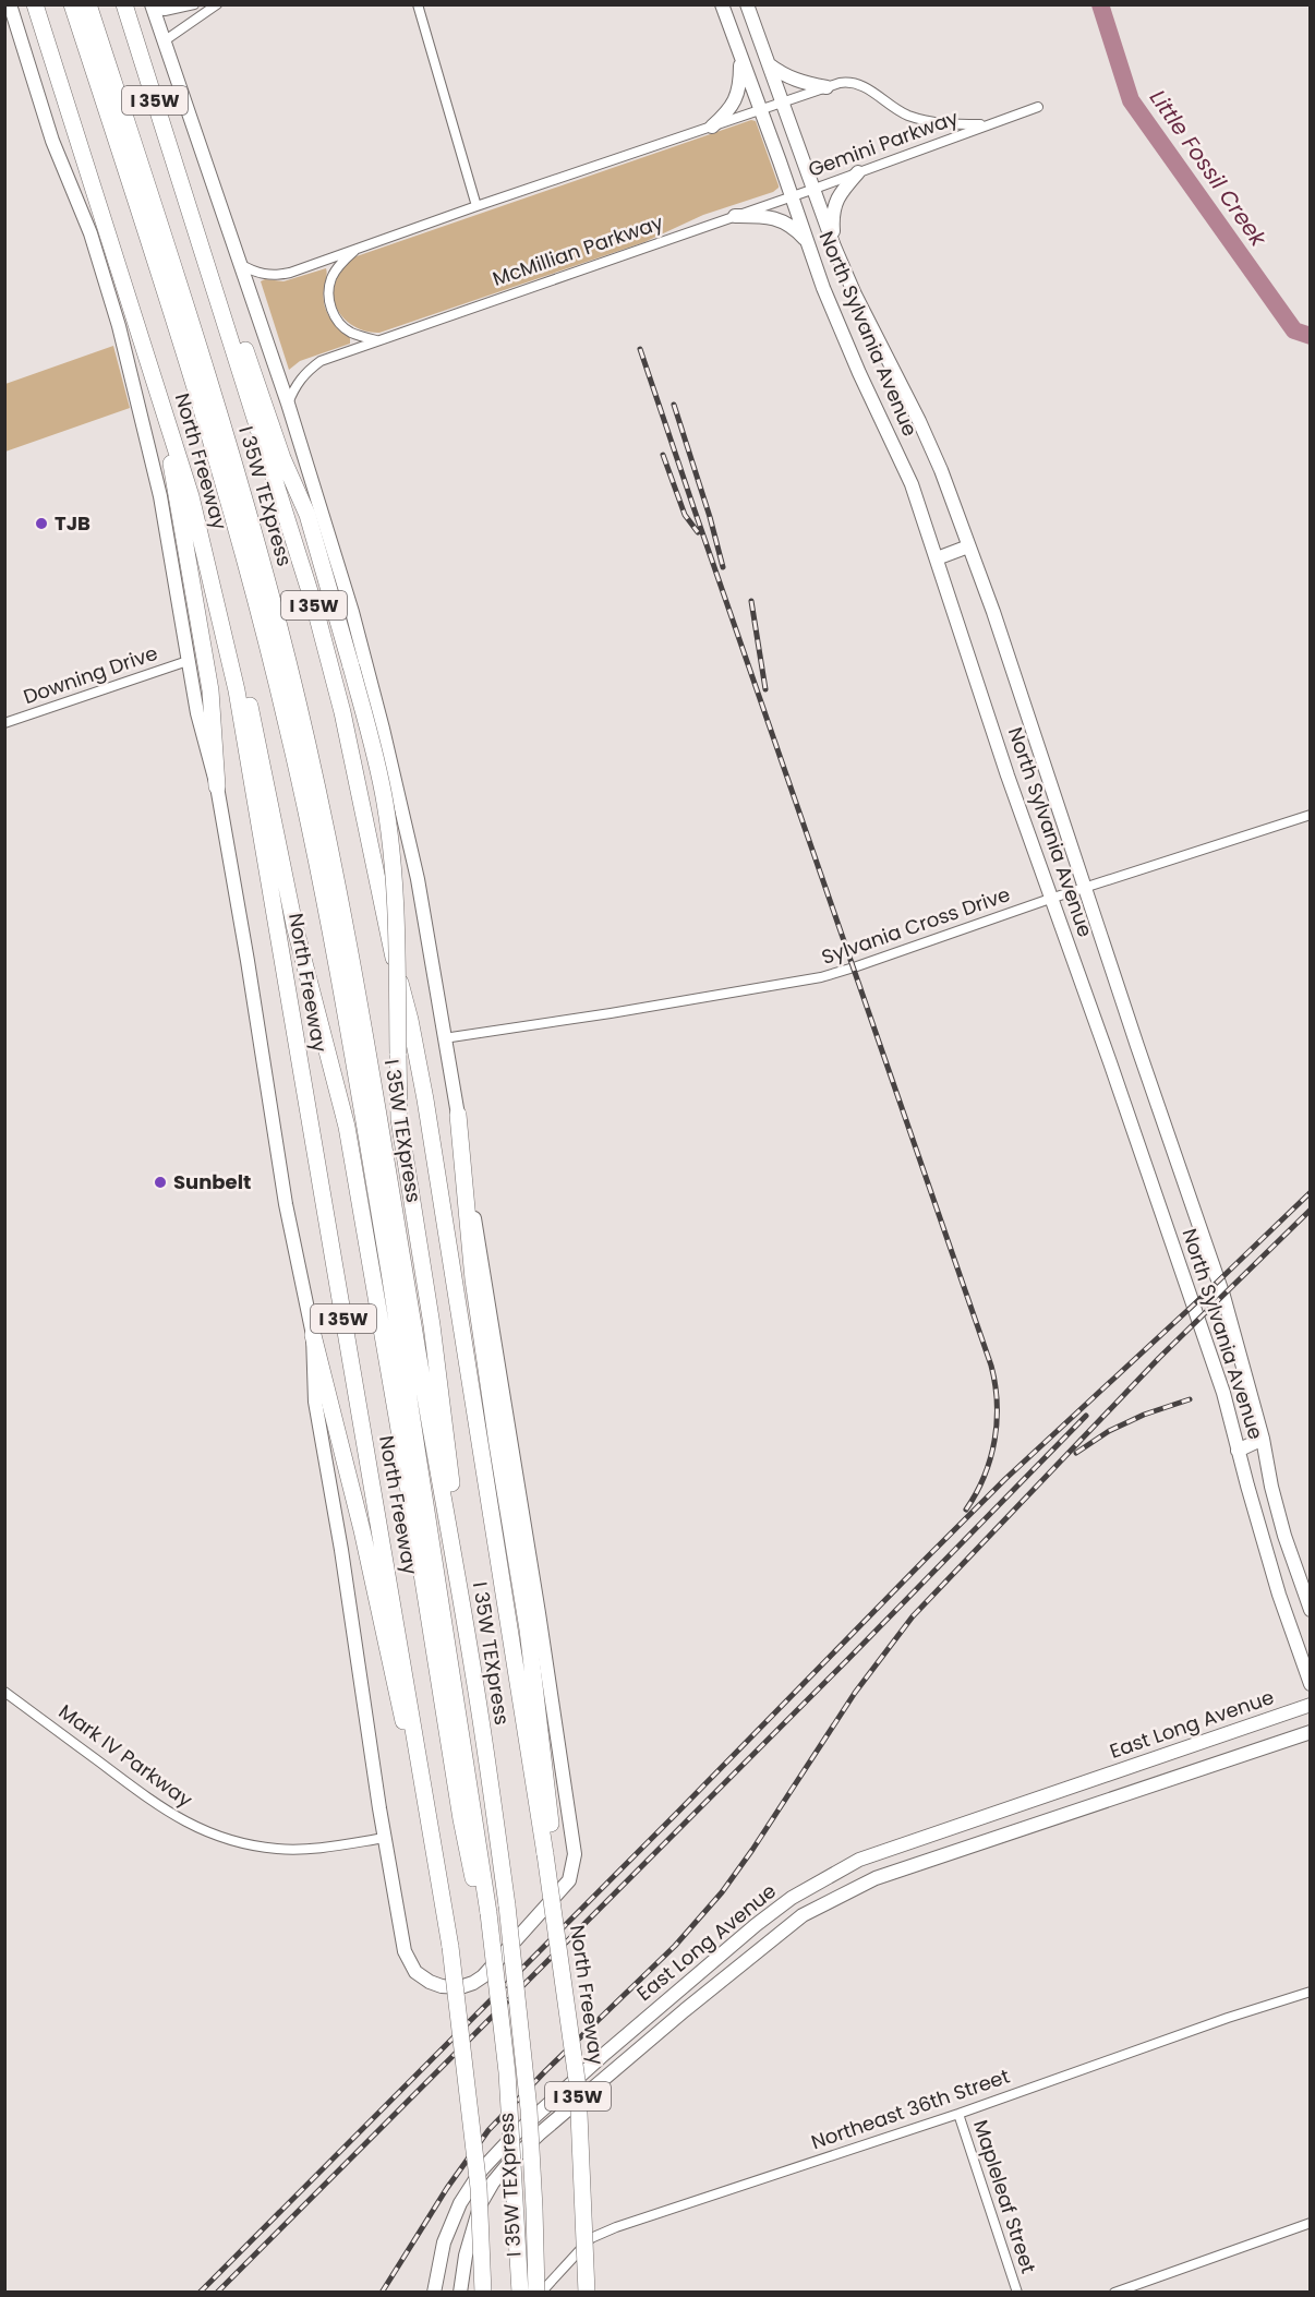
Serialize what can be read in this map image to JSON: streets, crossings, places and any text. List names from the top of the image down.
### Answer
{
  "streets": {
    "highway": ["I 35W", "North Freeway", "I 35W TEXpress"],
    "main road": ["North Sylvania Avenue", "East Long Avenue"],
    "street": [
      "Gemini Parkway",
      "McMillian Parkway",
      "Downing Drive",
      "Sylvania Cross Drive",
      "Mark IV Parkway",
      "Northeast 36th Street",
      "Mapleleaf Street"
    ]
  },
  "crossings": [
    ["I 35W", "North Freeway"],
    ["Gemini Parkway", "McMillian Parkway"],
    ["Gemini Parkway", "North Sylvania Avenue"],
    ["McMillian Parkway", "North Sylvania Avenue"],
    ["McMillian Parkway", "North Freeway"],
    ["North Sylvania Avenue", "Sylvania Cross Drive"],
    ["North Freeway", "Sylvania Cross Drive"],
    ["North Freeway", "Mark IV Parkway"],
    ["I 35W TEXpress", "Northeast 36th Street"],
    ["Northeast 36th Street", "Mapleleaf Street"]
  ],
  "water": ["Little Fossil Creek"],
  "places": ["TJB", "Sunbelt"]
}
